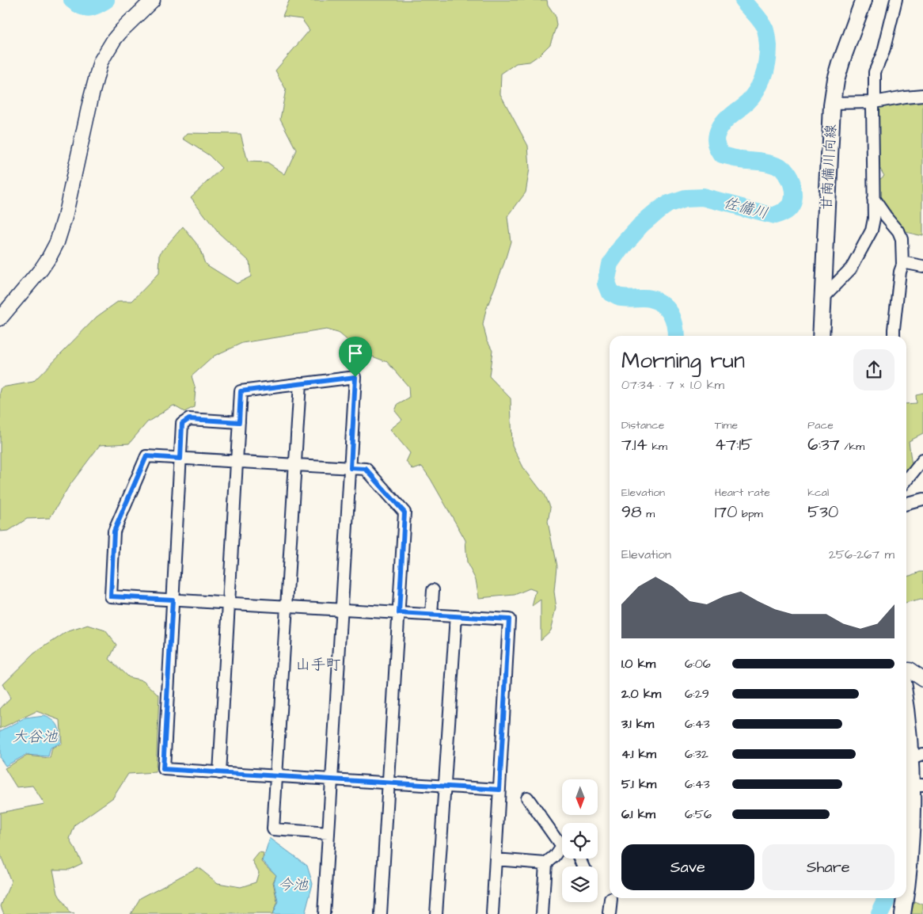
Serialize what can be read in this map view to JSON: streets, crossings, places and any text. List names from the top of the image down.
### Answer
{
  "streets": {
    "main road": ["甘南備川向線"]
  },
  "districts": ["山手町"],
  "water": ["佐備川", "大谷池", "今池"],
  "north": "bottom",
  "page": {
    "heading": ["Morning run", "07:34 · 7 × 1.0 km"],
    "stats": [
      ["Distance", "7.14 km"],
      ["Time", "47:15"],
      ["Pace", "6:37 /km"],
      ["Elevation", "98 m"],
      ["Heart rate", "170 bpm"],
      ["kcal", "530"]
    ],
    "chart": ["Elevation", "256–267 m"],
    "list": [
      {
        "name": "1.0 km",
        "note": "6:06"
      },
      {
        "name": "2.0 km",
        "note": "6:29"
      },
      {
        "name": "3.1 km",
        "note": "6:43"
      },
      {
        "name": "4.1 km",
        "note": "6:32"
      },
      {
        "name": "5.1 km",
        "note": "6:43"
      },
      {
        "name": "6.1 km",
        "note": "6:56"
      }
    ],
    "buttons": ["Save", "Share"]
  }
}
